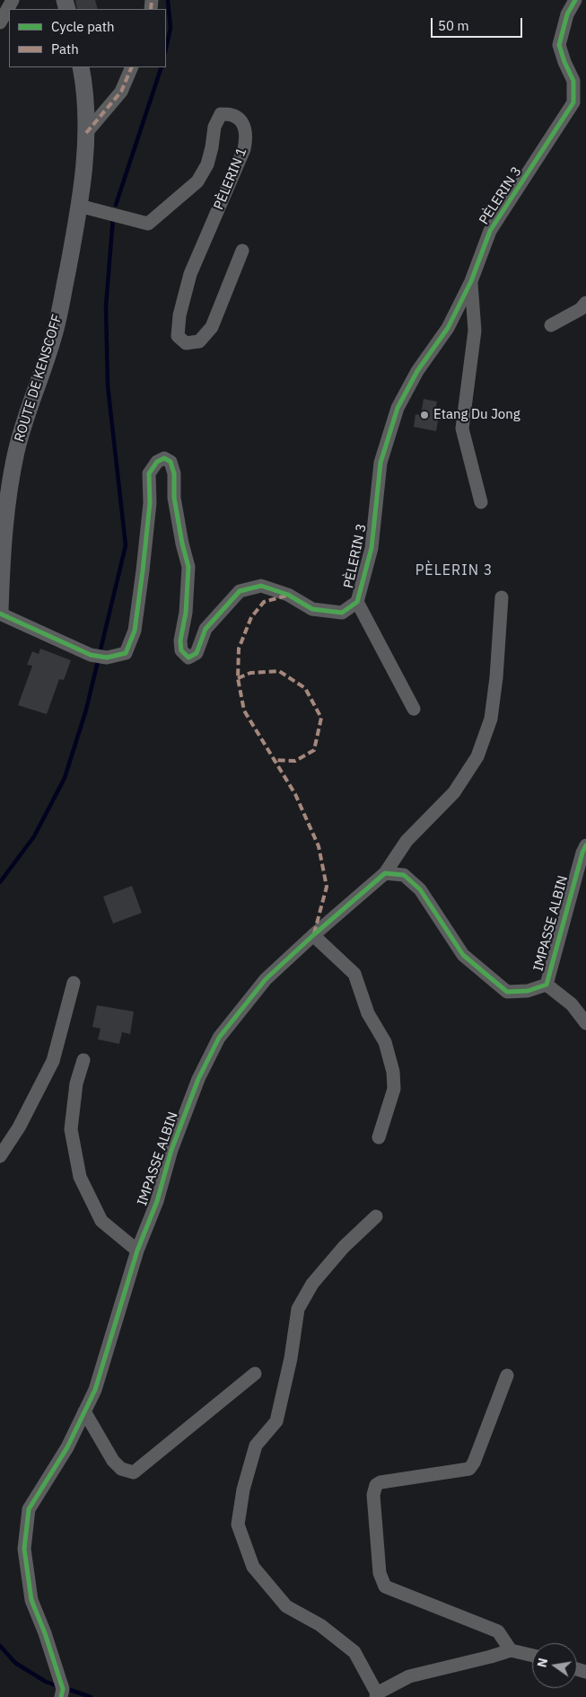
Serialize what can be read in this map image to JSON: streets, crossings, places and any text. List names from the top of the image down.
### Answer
{
  "streets": {
    "main road": ["ROUTE DE KENSCOFF"],
    "street": ["PÈLERIN 1", "PÈLERIN 3", "IMPASSE ALBIN"]
  },
  "crossings": [
    ["PÈLERIN 1", "ROUTE DE KENSCOFF"],
    ["PÈLERIN 3", "ROUTE DE KENSCOFF"]
  ],
  "districts": ["PÈLERIN 3"],
  "places": ["Etang Du Jong"],
  "legend": ["Cycle path", "Path"],
  "scale_bar": "50 m",
  "north": "left"
}
